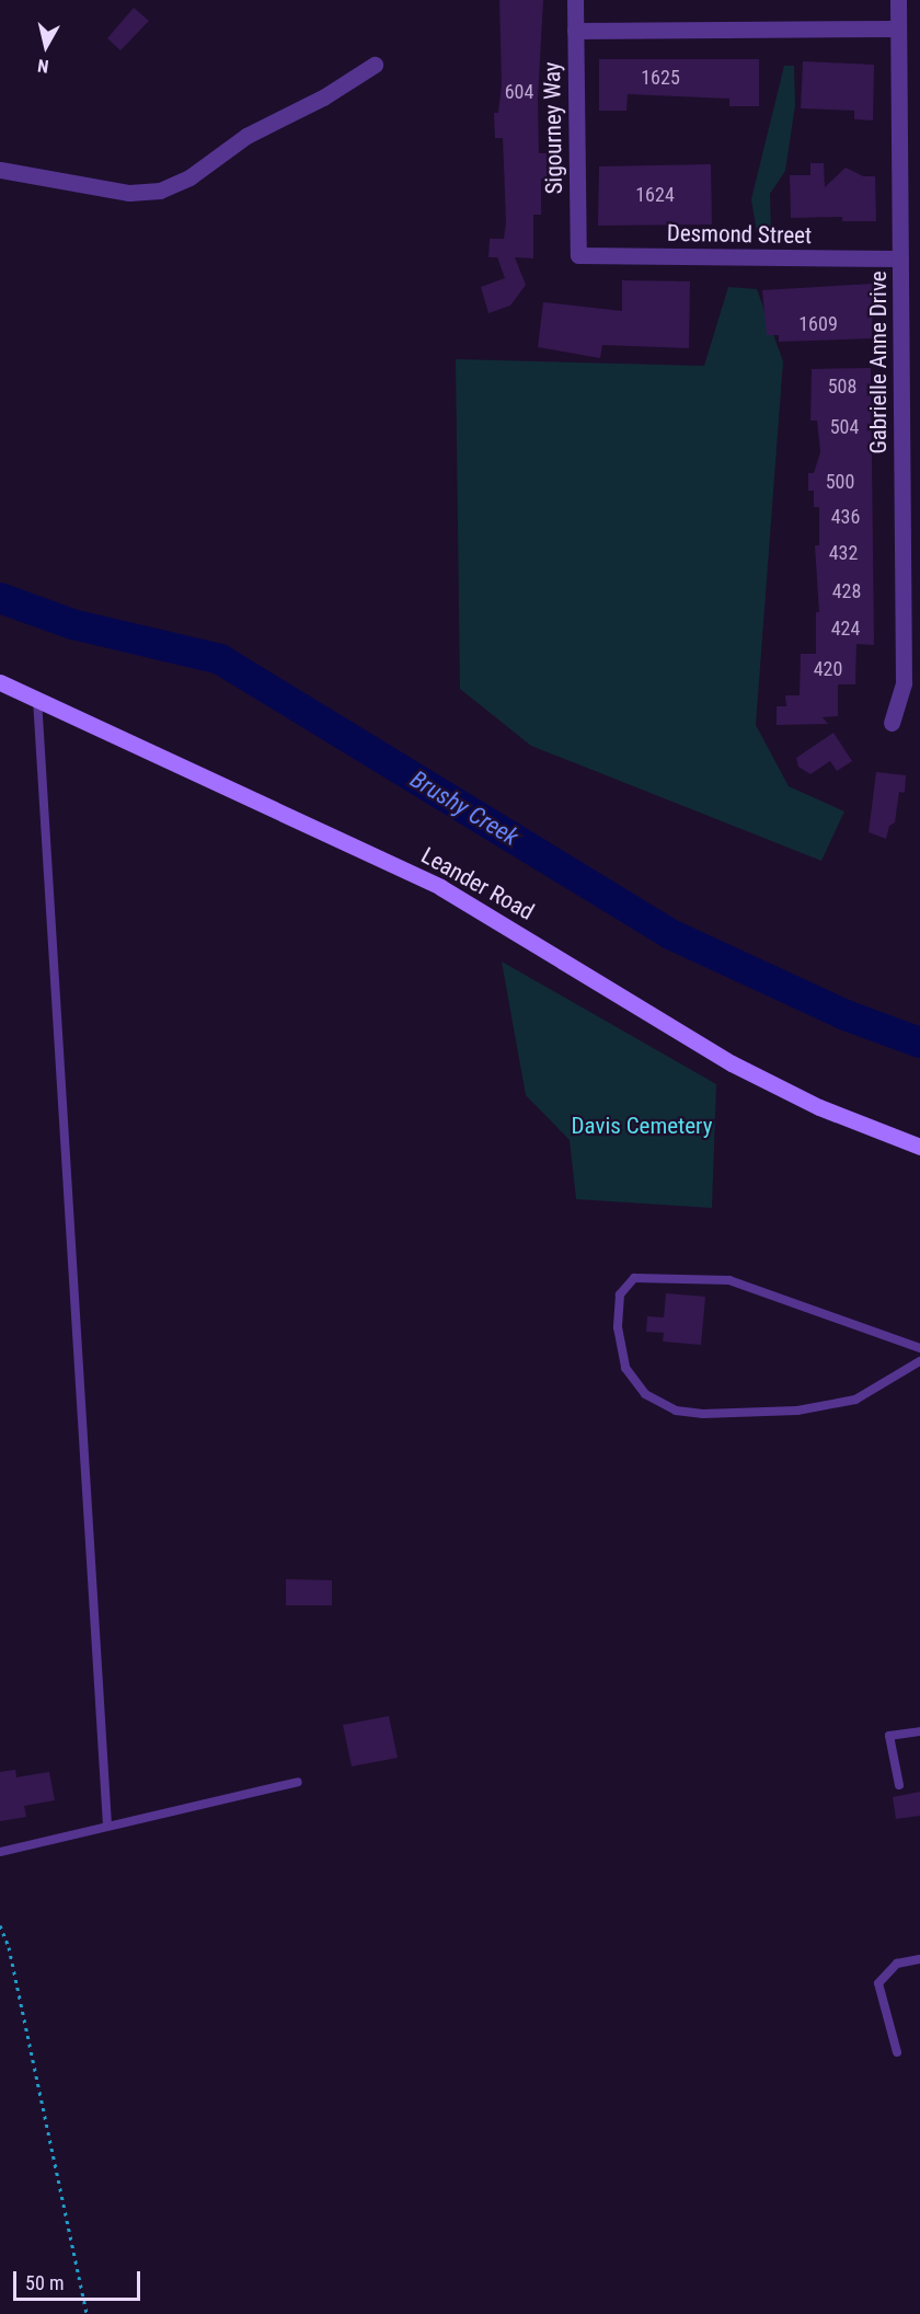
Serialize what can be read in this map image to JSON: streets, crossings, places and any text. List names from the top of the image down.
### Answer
{
  "streets": {
    "main road": ["Leander Road"],
    "street": ["Sigourney Way", "Desmond Street", "Gabrielle Anne Drive"]
  },
  "crossings": [
    ["Sigourney Way", "Desmond Street"],
    ["Desmond Street", "Gabrielle Anne Drive"]
  ],
  "water": ["Brushy Creek"],
  "parks": ["Davis Cemetery"],
  "house_numbers": [
    "1625",
    "604",
    "1624",
    "1609",
    "508",
    "504",
    "500",
    "436",
    "432",
    "428",
    "424",
    "420"
  ],
  "scale_bar": "50 m",
  "north": "bottom"
}
